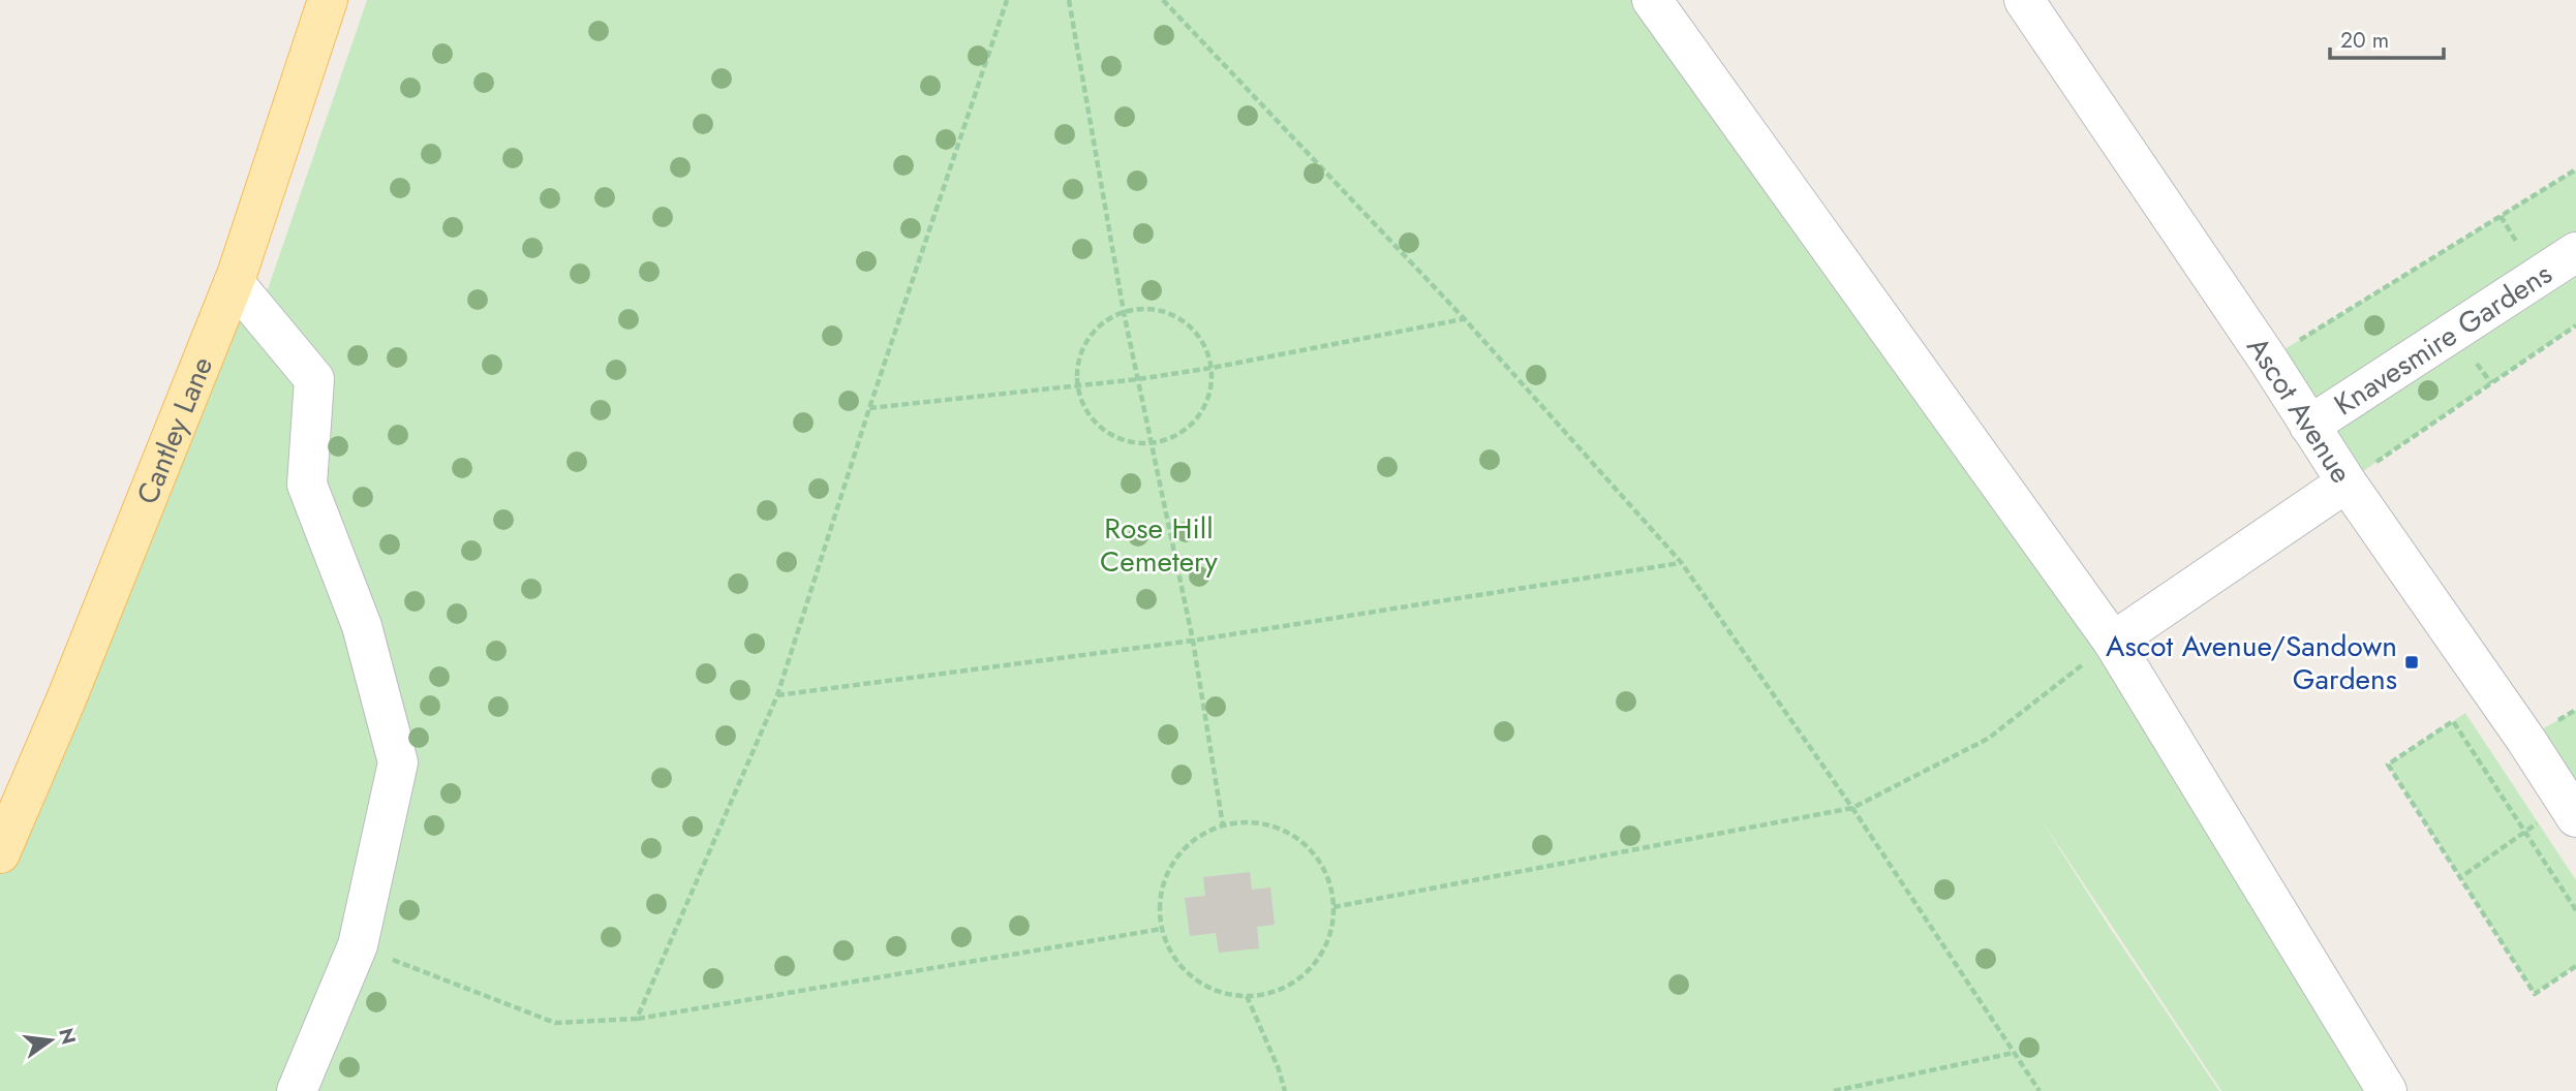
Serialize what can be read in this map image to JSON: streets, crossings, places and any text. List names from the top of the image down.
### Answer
{
  "streets": {
    "main road": ["Cantley Lane"],
    "street": ["Knavesmire Gardens", "Ascot Avenue"]
  },
  "crossings": [
    ["Knavesmire Gardens", "Ascot Avenue"]
  ],
  "parks": ["Rose Hill Cemetery"],
  "places": {
    "transit": ["Ascot Avenue/Sandown Gardens"]
  },
  "scale_bar": "20 m",
  "north": "right"
}
